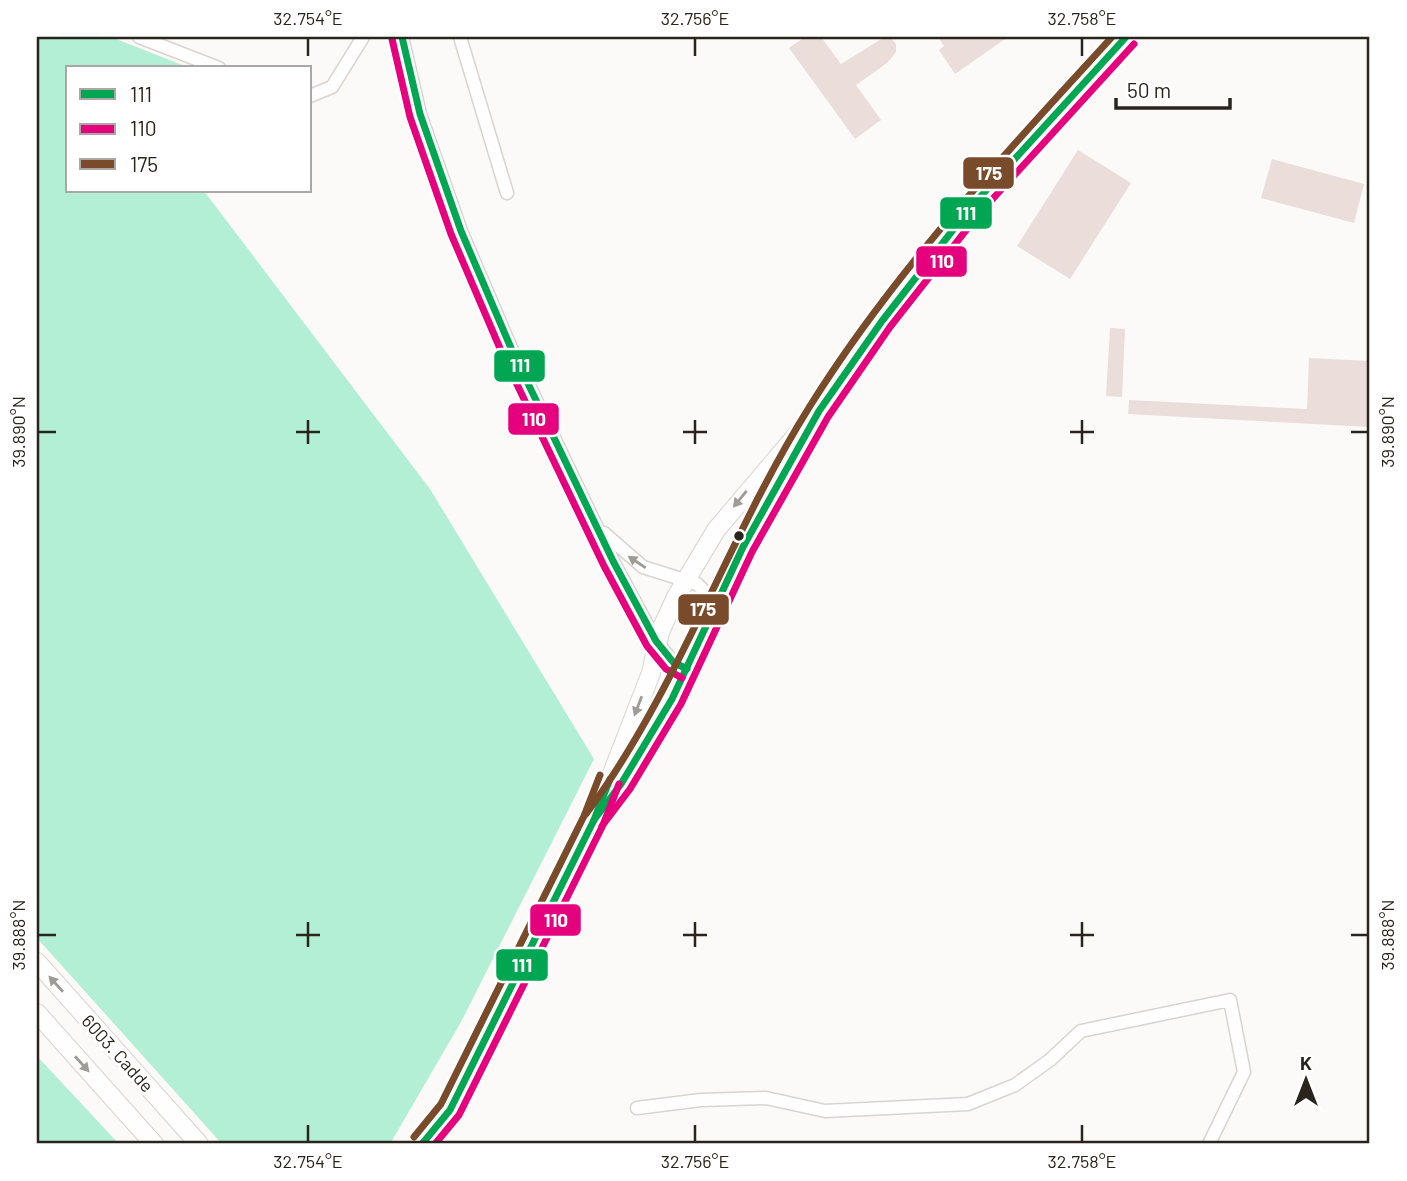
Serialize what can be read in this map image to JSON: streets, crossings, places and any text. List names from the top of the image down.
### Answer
{
  "streets": {
    "main road": ["6003. Cadde"]
  },
  "lines": ["transit line 111", "transit line 175", "transit line 110"],
  "legend": ["111", "110", "175"],
  "scale_bar": "50 m",
  "north": "top",
  "coordinates": [
    "32.754°E",
    "32.756°E",
    "32.758°E",
    "39.890°N",
    "39.888°N"
  ]
}
